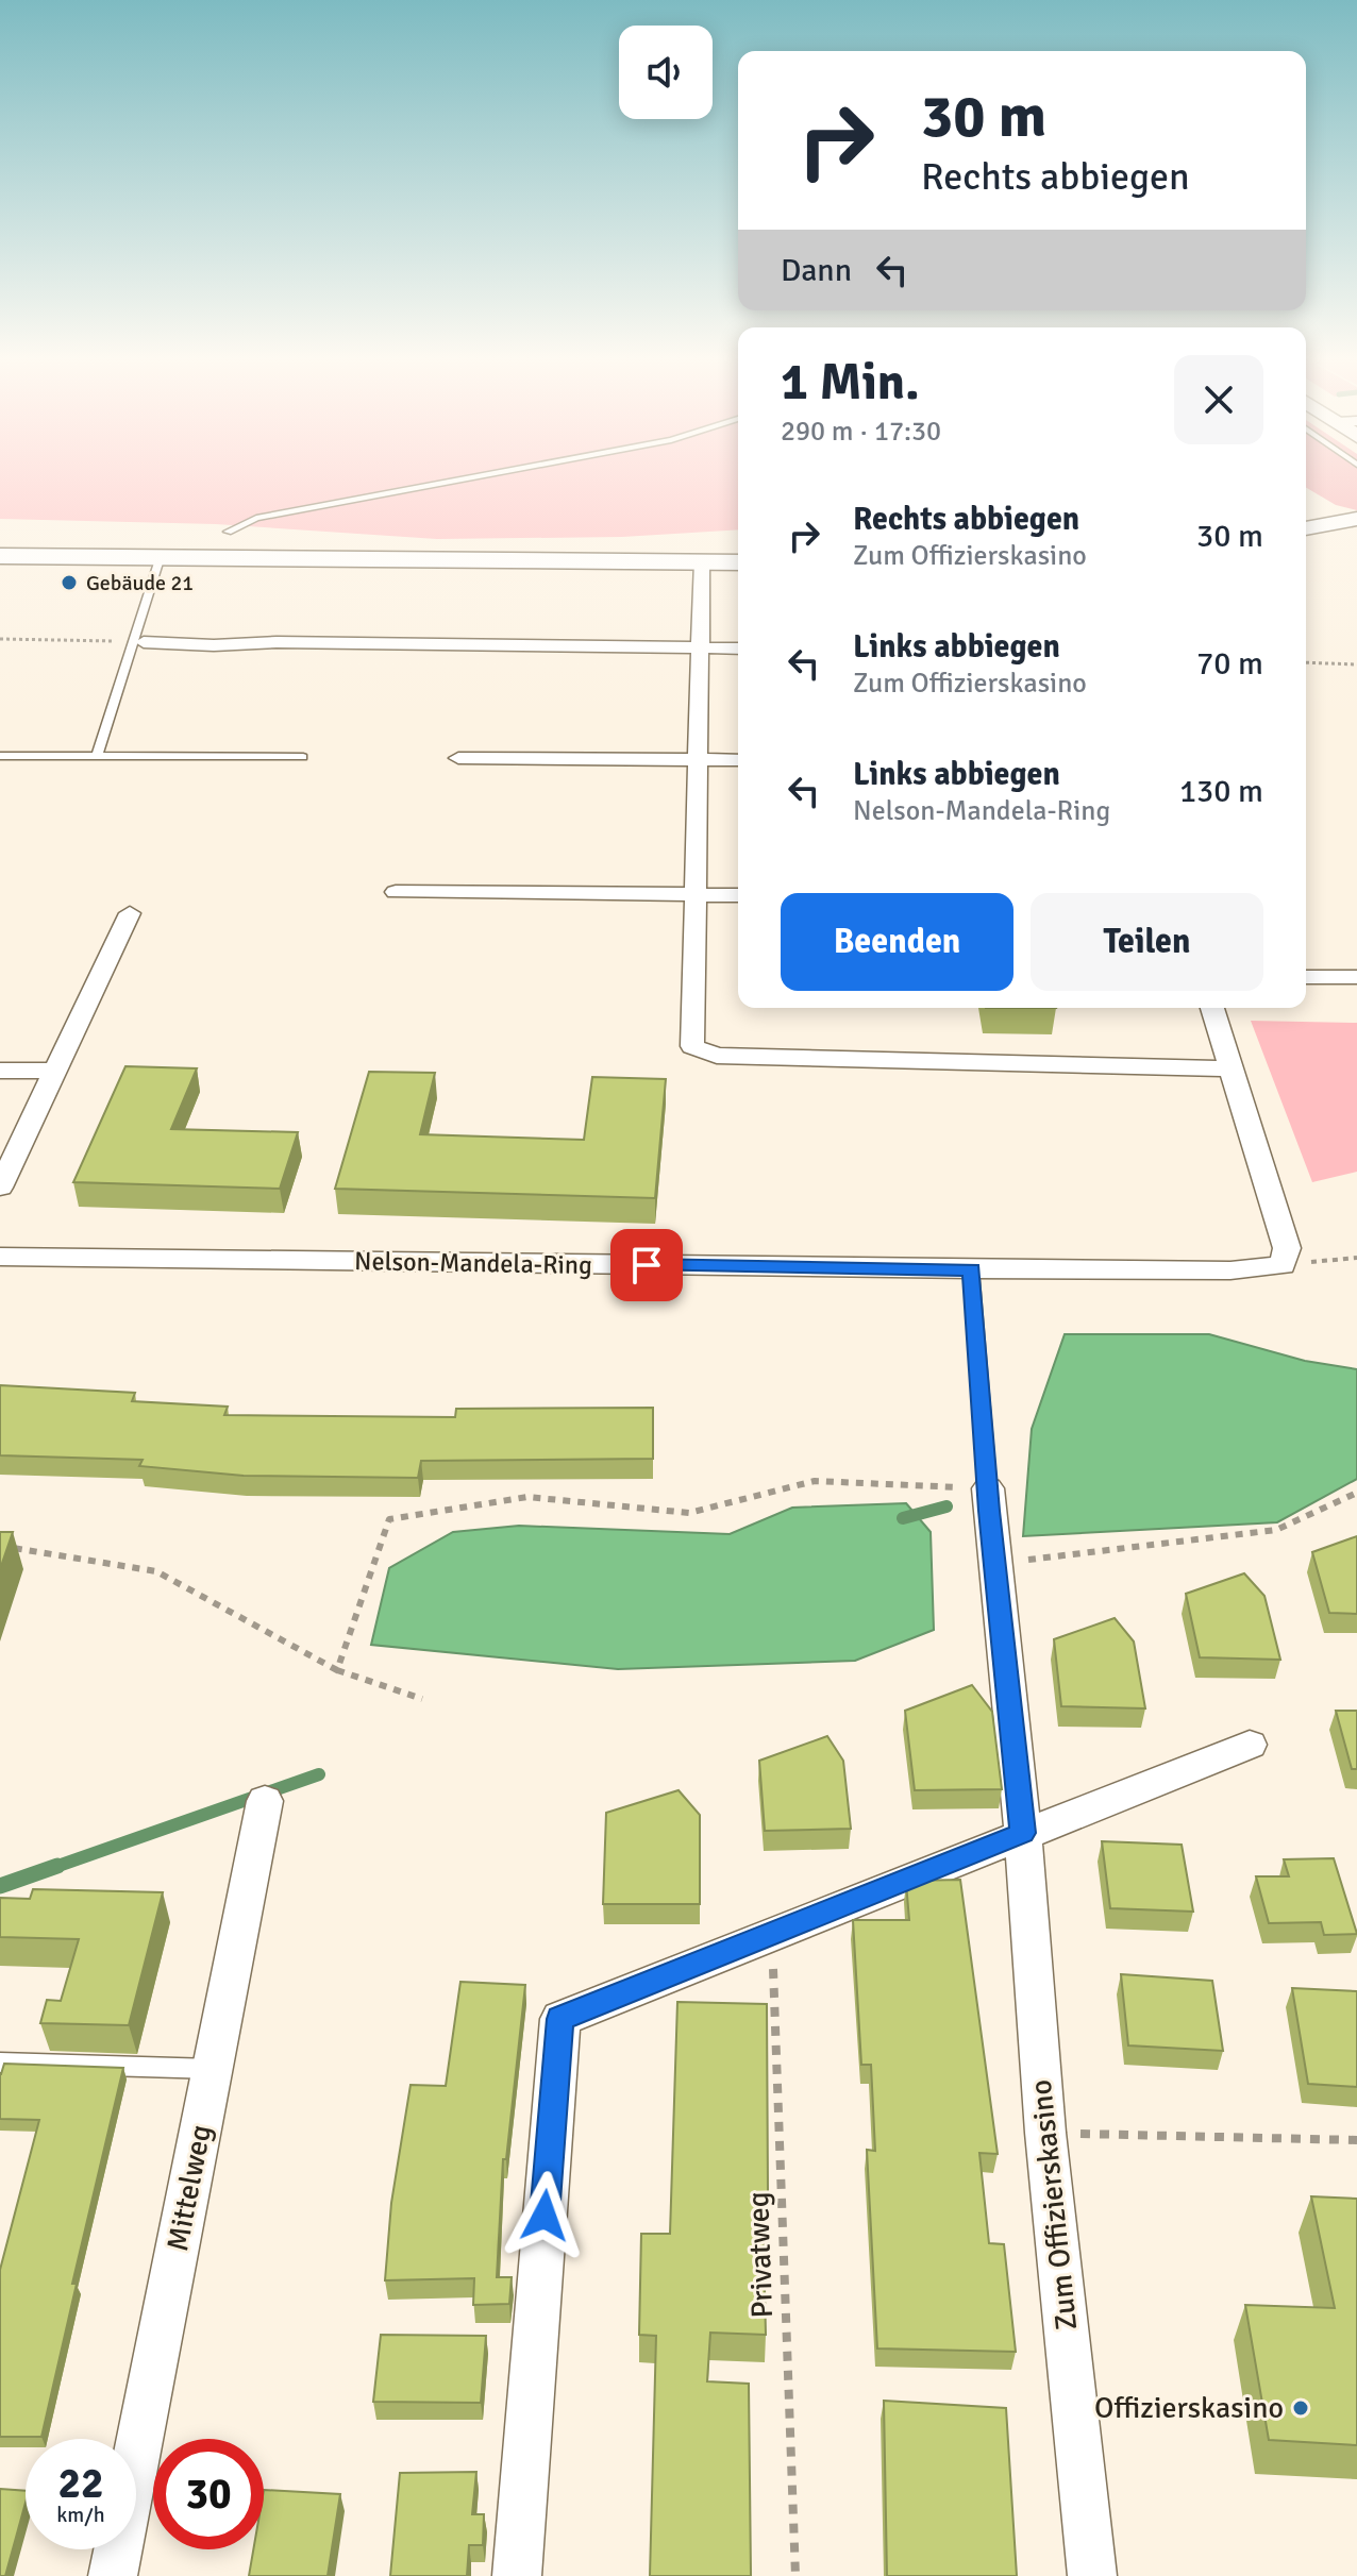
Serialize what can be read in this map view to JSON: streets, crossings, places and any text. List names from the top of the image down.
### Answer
{
  "streets": {
    "street": ["Nelson-Mandela-Ring", "Mittelweg", "Zum Offizierskasino"],
    "path": ["Privatweg"]
  },
  "crossings": [
    ["Nelson-Mandela-Ring", "Zum Offizierskasino"]
  ],
  "places": ["Gebäude 21", "Offizierskasino"],
  "page": {
    "turn": ["30 m", "Rechts abbiegen"],
    "then": "Dann",
    "heading": ["1 Min.", "290 m · 17:30"],
    "list": [
      {
        "name": "Rechts abbiegen",
        "note": "Zum Offizierskasino",
        "value": "30 m"
      },
      {
        "name": "Links abbiegen",
        "note": "Zum Offizierskasino",
        "value": "70 m"
      },
      {
        "name": "Links abbiegen",
        "note": "Nelson-Mandela-Ring",
        "value": "130 m"
      }
    ],
    "buttons": ["Beenden", "Teilen"],
    "speed": "22 km/h",
    "limit": "30"
  }
}
